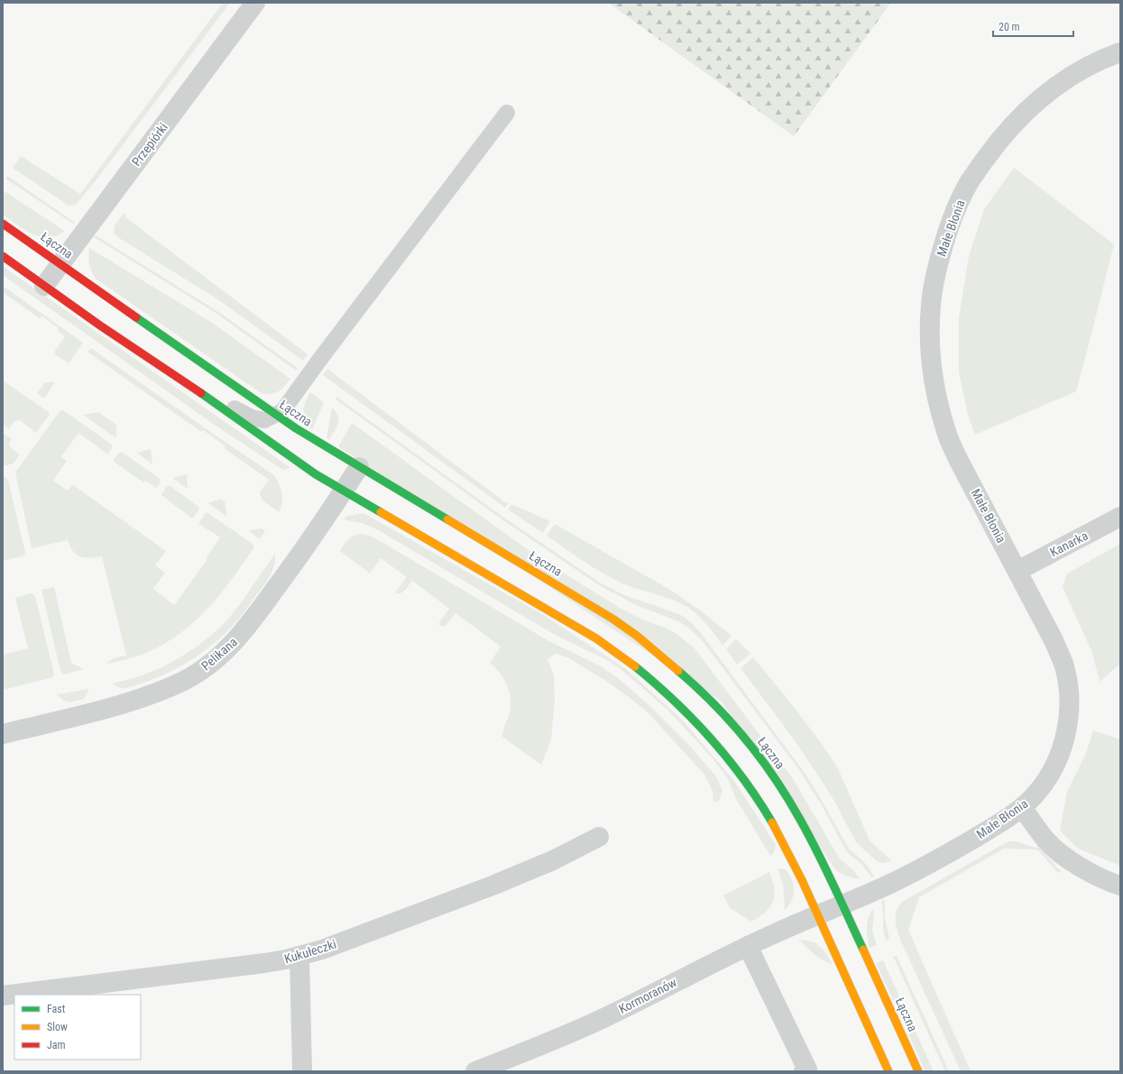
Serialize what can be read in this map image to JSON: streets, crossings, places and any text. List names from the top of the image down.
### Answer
{
  "streets": {
    "street": [
      "Przepiórki",
      "Małe Błonia",
      "Łączna",
      "Kanarka",
      "Pelikana",
      "Kukułeczki",
      "Kormoranów"
    ]
  },
  "crossings": [
    ["Przepiórki", "Łączna"],
    ["Małe Błonia", "Łączna"],
    ["Małe Błonia", "Kanarka"],
    ["Małe Błonia", "Kormoranów"],
    ["Łączna", "Pelikana"]
  ],
  "legend": ["Fast", "Slow", "Jam"],
  "scale_bar": "20 m"
}
